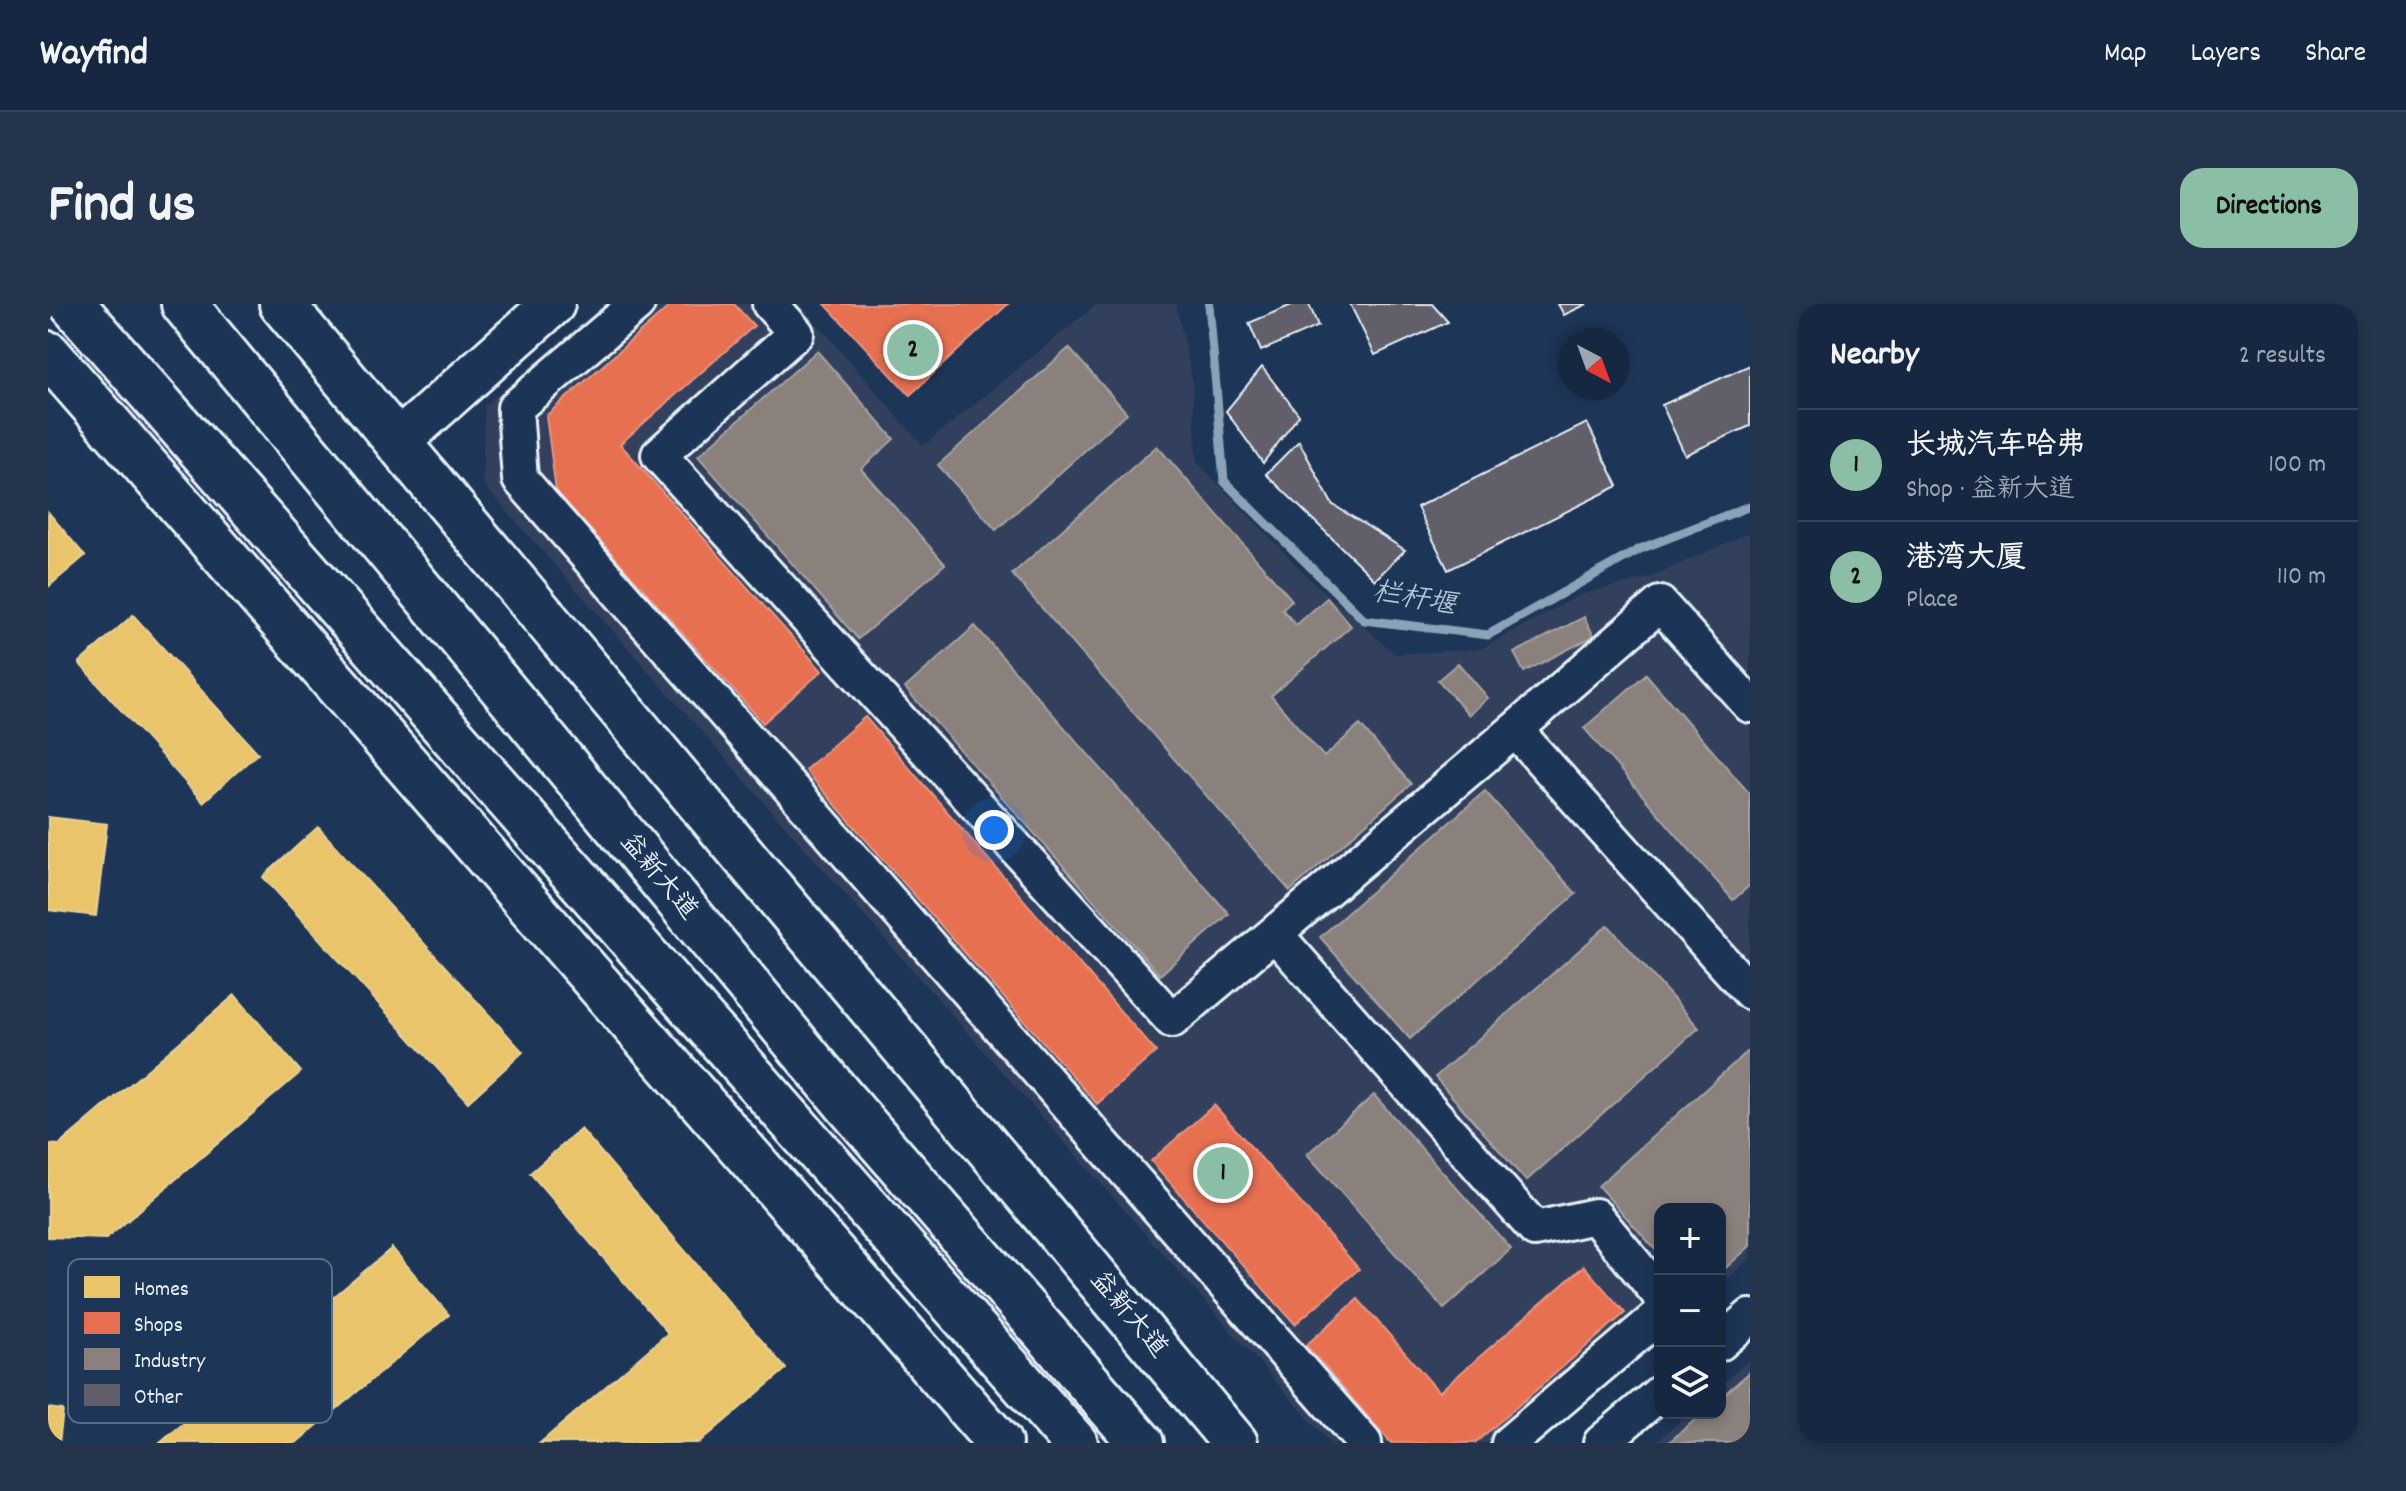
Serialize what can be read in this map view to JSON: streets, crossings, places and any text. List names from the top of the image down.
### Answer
{
  "streets": {
    "main road": ["益新大道"]
  },
  "water": ["栏杆堰"],
  "legend": [
    "Homes",
    "Shops",
    "Industry",
    "Other"
  ],
  "north": "bottom right",
  "page": {
    "header": "Wayfind",
    "nav": ["Map", "Layers", "Share"],
    "title": "Find us",
    "buttons": "Directions",
    "heading": ["Nearby", "2 results"],
    "pins": ["2", "1"],
    "list": [
      {
        "mark": "1",
        "name": "长城汽车哈弗",
        "note": "Shop · 益新大道",
        "value": "100 m"
      },
      {
        "mark": "2",
        "name": "港湾大厦",
        "note": "Place",
        "value": "110 m"
      }
    ],
    "map_buttons": ["+", "−"]
  }
}
